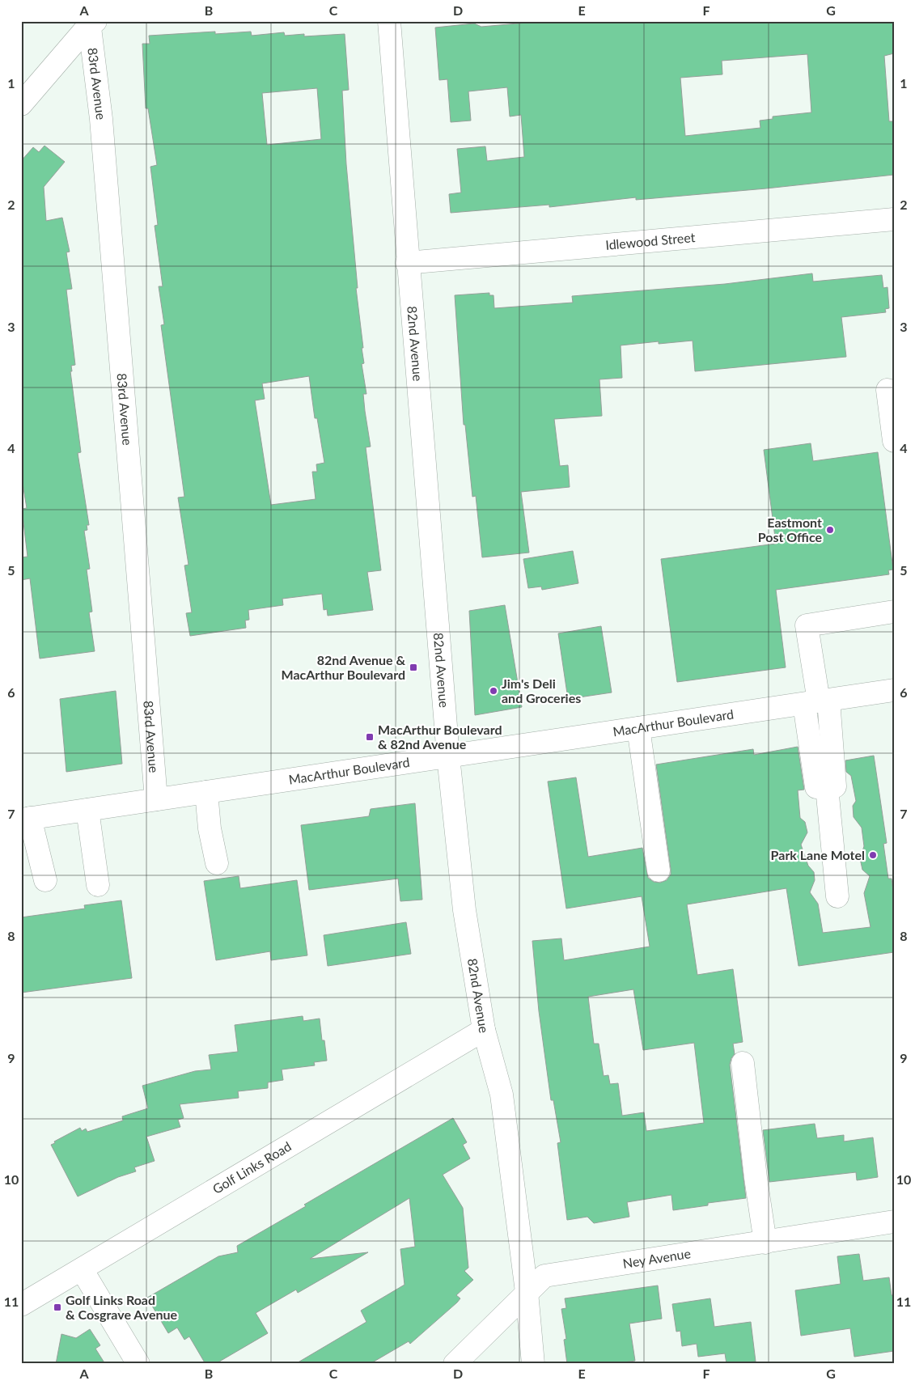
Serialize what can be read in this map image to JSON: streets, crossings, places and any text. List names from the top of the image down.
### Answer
{
  "streets": {
    "street": [
      "83rd Avenue",
      "Idlewood Street",
      "82nd Avenue",
      "MacArthur Boulevard",
      "Golf Links Road",
      "Ney Avenue"
    ]
  },
  "crossings": [
    ["83rd Avenue", "MacArthur Boulevard"],
    ["Idlewood Street", "82nd Avenue"],
    ["82nd Avenue", "MacArthur Boulevard"],
    ["82nd Avenue", "Golf Links Road"],
    ["82nd Avenue", "Ney Avenue"]
  ],
  "places": {
    "other": ["Eastmont Post Office", "Jim's Deli and Groceries", "Park Lane Motel"],
    "transit": ["82nd Avenue & MacArthur Boulevard", "MacArthur Boulevard & 82nd Avenue", "Golf Links Road & Cosgrave Avenue"]
  },
  "grid": {
    "columns": [
      "A",
      "B",
      "C",
      "D",
      "E",
      "F",
      "G"
    ],
    "rows": [
      "1",
      "2",
      "3",
      "4",
      "5",
      "6",
      "7",
      "8",
      "9",
      "10",
      "11"
    ]
  }
}
